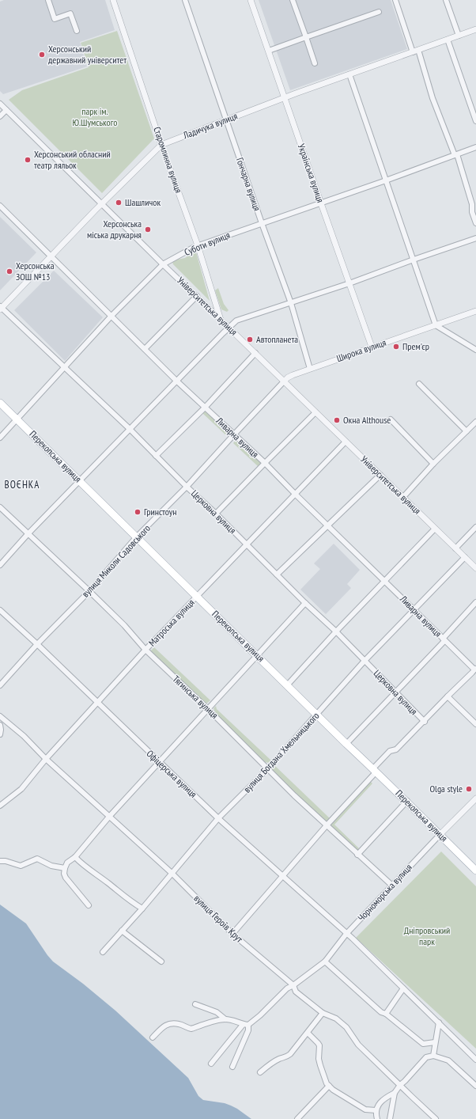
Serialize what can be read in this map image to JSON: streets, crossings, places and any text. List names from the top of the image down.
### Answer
{
  "streets": {
    "main road": ["Перекопська вулиця"],
    "street": [
      "Ладичука вулиця",
      "Старомлинна вулиця",
      "Українська вулиця",
      "Гончарна вулиця",
      "Суботи вулиця",
      "Університетська вулиця",
      "Широка вулиця",
      "Ливарна вулиця",
      "Церковна вулиця",
      "вулиця Миколи Садовського",
      "Матроська вулиця",
      "Тягинська вулиця",
      "вулиця Богдана Хмельницького",
      "Офіцерська вулиця",
      "Чорноморська вулиця",
      "вулиця Героїв Крут"
    ]
  },
  "crossings": [
    ["Ладичука вулиця", "Старомлинна вулиця"],
    ["Ладичука вулиця", "Українська вулиця"],
    ["Ладичука вулиця", "Гончарна вулиця"],
    ["Ладичука вулиця", "Університетська вулиця"],
    ["Ладичука вулиця", "Ливарна вулиця"],
    ["Ладичука вулиця", "Церковна вулиця"],
    ["Старомлинна вулиця", "Суботи вулиця"],
    ["Старомлинна вулиця", "Університетська вулиця"],
    ["Українська вулиця", "Суботи вулиця"],
    ["Українська вулиця", "Широка вулиця"],
    ["Гончарна вулиця", "Суботи вулиця"],
    ["Гончарна вулиця", "Широка вулиця"],
    ["Суботи вулиця", "Університетська вулиця"],
    ["Суботи вулиця", "Ливарна вулиця"],
    ["Суботи вулиця", "Перекопська вулиця"],
    ["Суботи вулиця", "Церковна вулиця"],
    ["Університетська вулиця", "Широка вулиця"],
    ["Університетська вулиця", "вулиця Миколи Садовського"],
    ["Університетська вулиця", "Матроська вулиця"],
    ["Університетська вулиця", "вулиця Богдана Хмельницького"],
    ["Широка вулиця", "вулиця Миколи Садовського"],
    ["Ливарна вулиця", "вулиця Миколи Садовського"],
    ["Ливарна вулиця", "Матроська вулиця"],
    ["Ливарна вулиця", "вулиця Богдана Хмельницького"],
    ["Перекопська вулиця", "вулиця Миколи Садовського"],
    ["Перекопська вулиця", "Матроська вулиця"],
    ["Перекопська вулиця", "вулиця Богдана Хмельницького"],
    ["Перекопська вулиця", "Чорноморська вулиця"],
    ["Церковна вулиця", "вулиця Миколи Садовського"],
    ["Церковна вулиця", "Матроська вулиця"],
    ["Церковна вулиця", "вулиця Богдана Хмельницького"],
    ["вулиця Миколи Садовського", "Тягинська вулиця"],
    ["вулиця Миколи Садовського", "Офіцерська вулиця"],
    ["Матроська вулиця", "Тягинська вулиця"],
    ["Матроська вулиця", "Офіцерська вулиця"],
    ["Матроська вулиця", "вулиця Героїв Крут"],
    ["Тягинська вулиця", "вулиця Богдана Хмельницького"],
    ["Тягинська вулиця", "Чорноморська вулиця"],
    ["вулиця Богдана Хмельницького", "Офіцерська вулиця"],
    ["вулиця Богдана Хмельницького", "вулиця Героїв Крут"],
    ["Офіцерська вулиця", "Чорноморська вулиця"],
    ["Чорноморська вулиця", "вулиця Героїв Крут"]
  ],
  "districts": ["ВОЄНКА"],
  "parks": ["парк ім. Ю.Шумського", "Дніпровський парк"],
  "places": [
    "Херсонський державний університет",
    "Херсонський обласний театр ляльок",
    "Шашличок",
    "Херсонська міська друкарня",
    "Херсонська ЗОШ №13",
    "Автопланета",
    "Прем'єр",
    "Окна Althouse",
    "Гринстоун",
    "Olga style"
  ]
}
